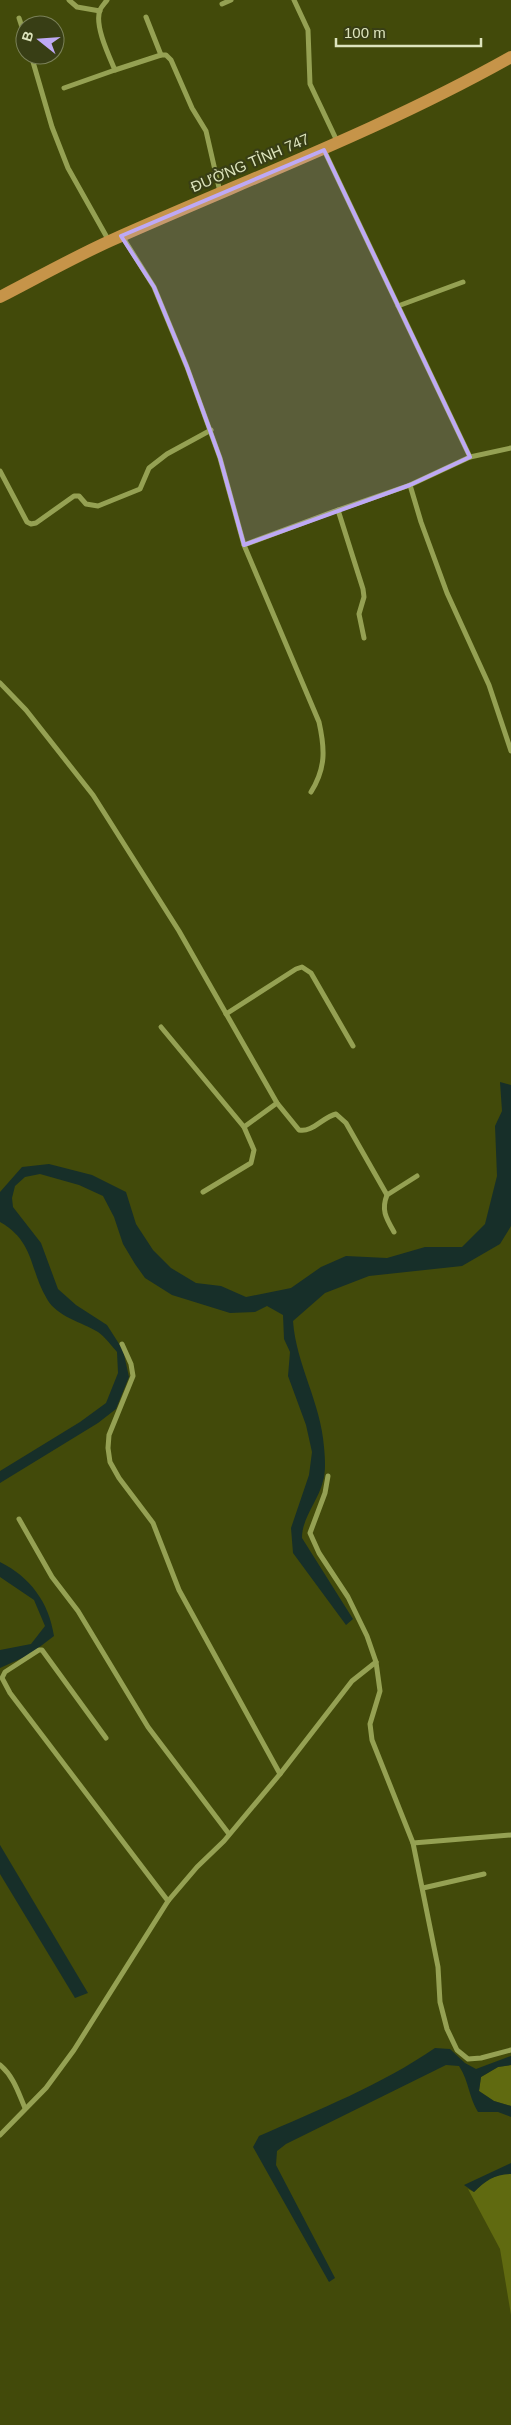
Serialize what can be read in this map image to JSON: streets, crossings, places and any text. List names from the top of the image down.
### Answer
{
  "streets": {
    "main road": ["ĐƯỜNG TỈNH 747"]
  },
  "scale_bar": "100 m",
  "north": "left"
}
